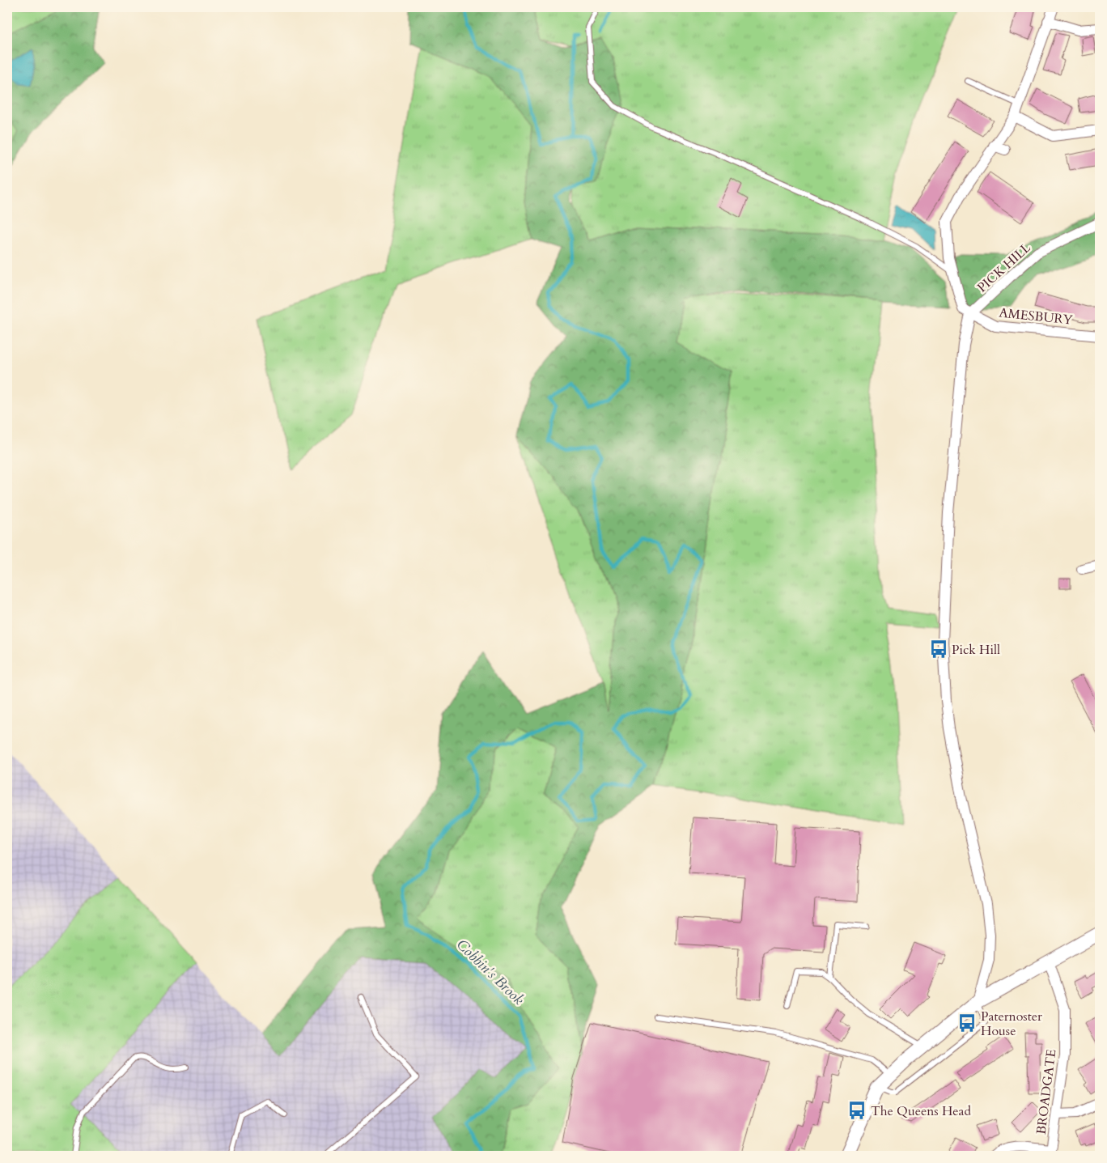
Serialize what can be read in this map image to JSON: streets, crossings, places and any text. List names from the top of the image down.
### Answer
{
  "streets": {
    "street": ["PICK HILL", "AMESBURY", "BROADGATE"]
  },
  "crossings": [
    ["PICK HILL", "AMESBURY"]
  ],
  "water": ["Cobbin's Brook"],
  "places": {
    "bus stop": ["Pick Hill", "Paternoster House", "The Queens Head"]
  }
}
